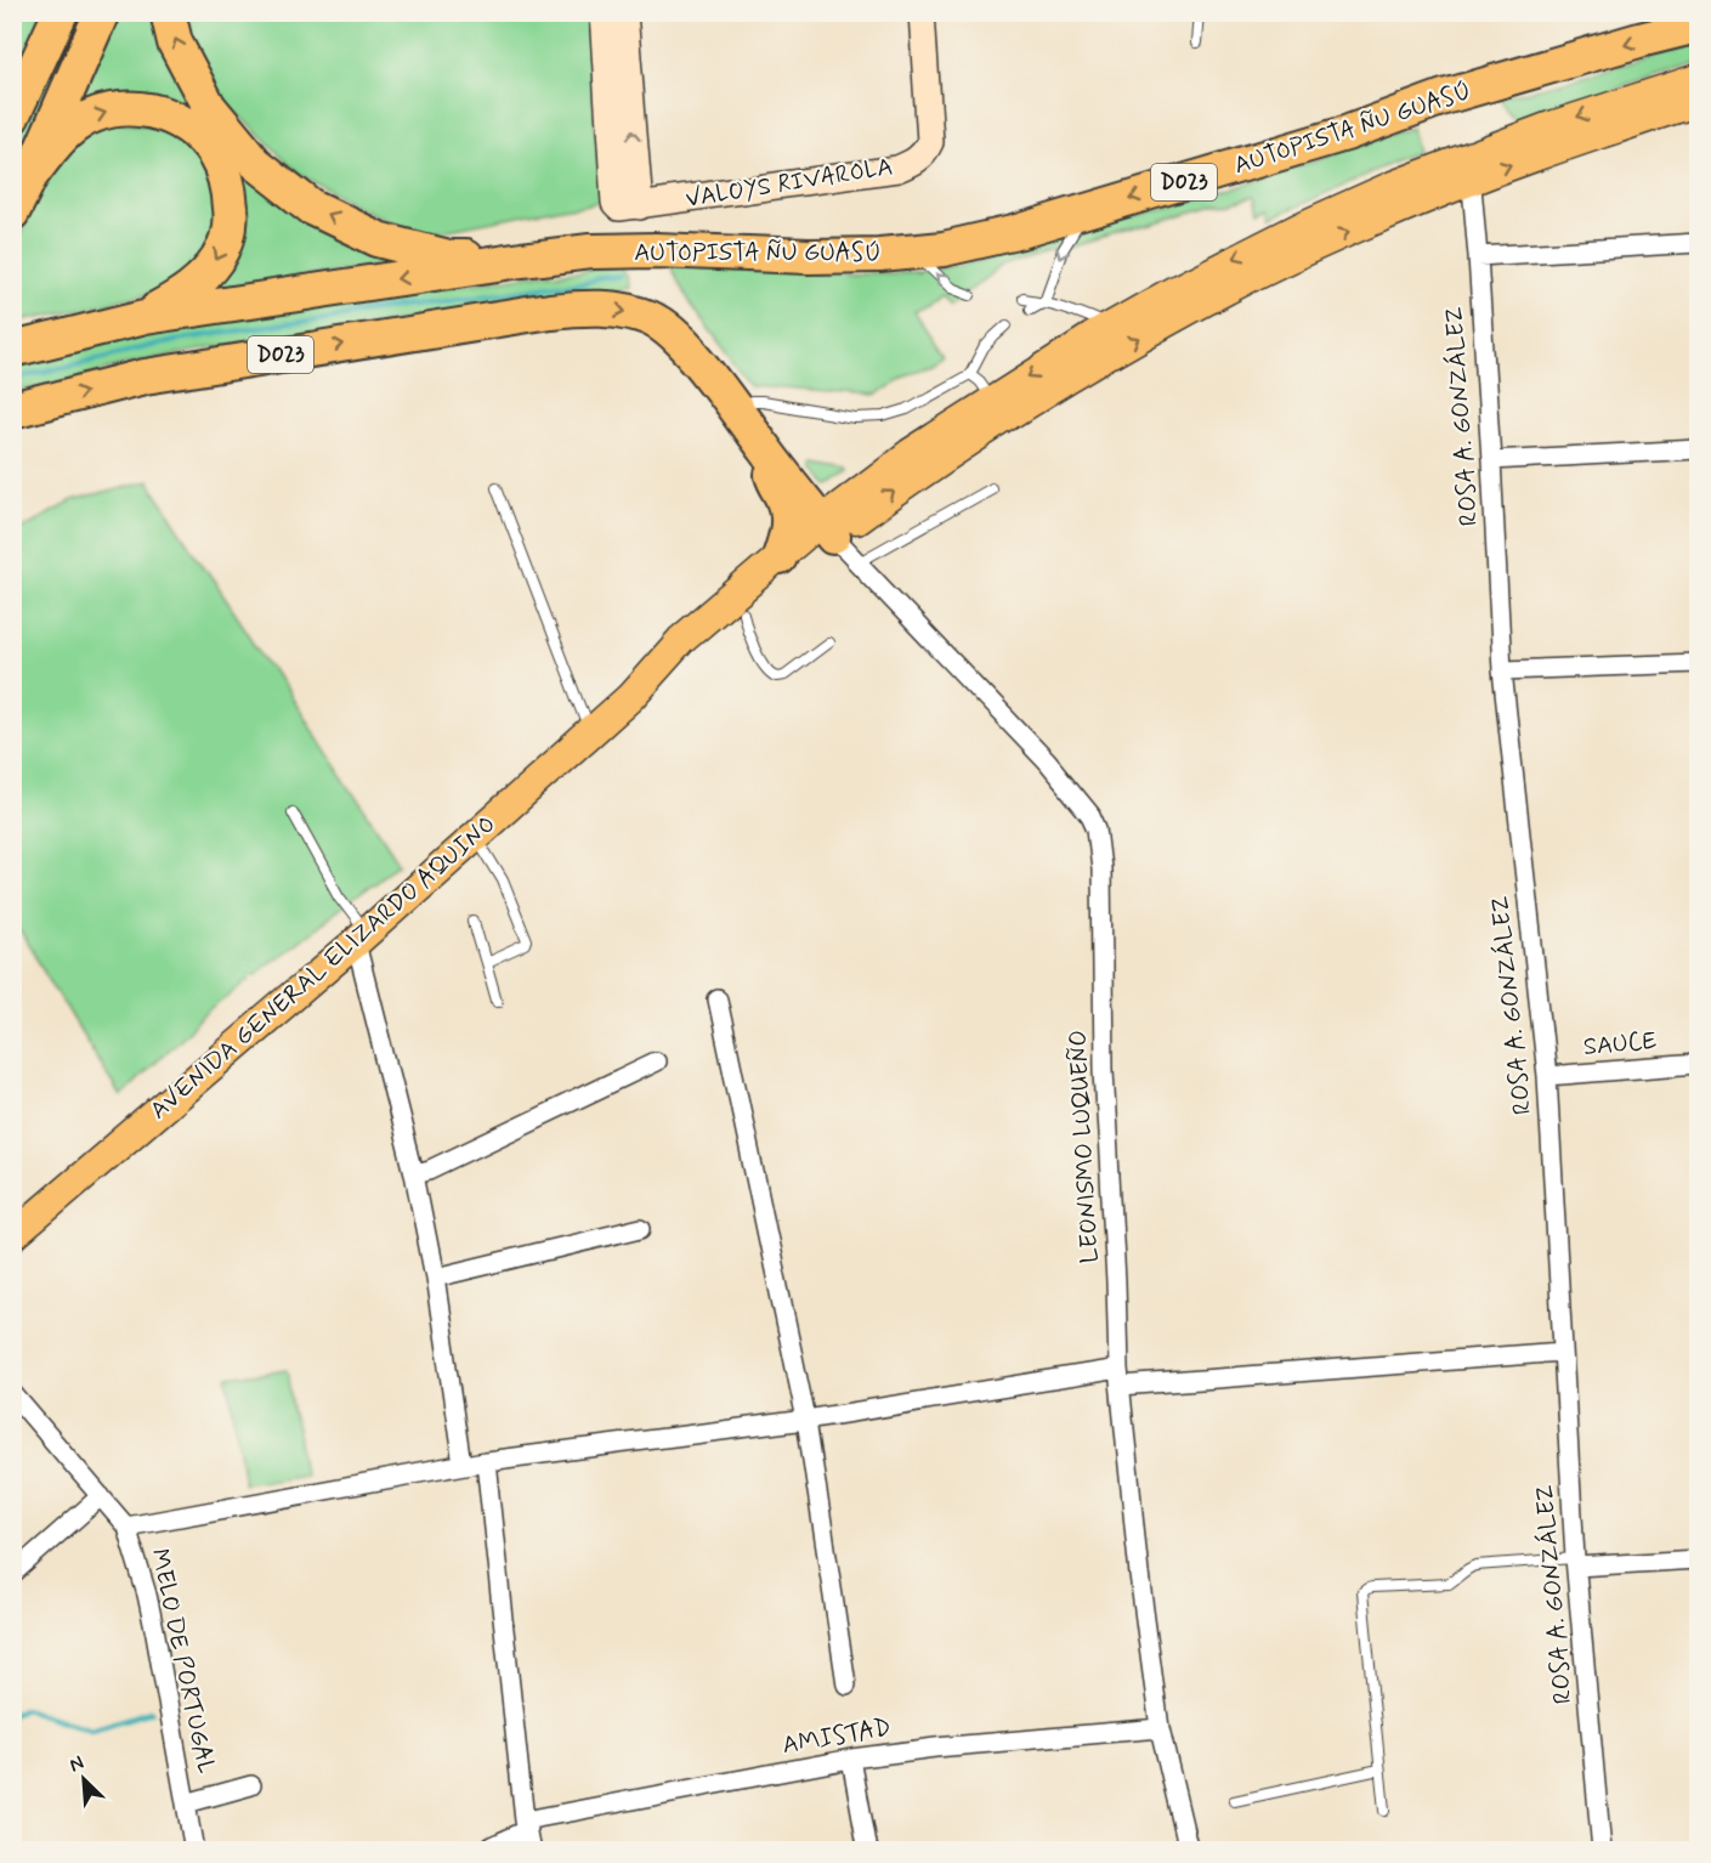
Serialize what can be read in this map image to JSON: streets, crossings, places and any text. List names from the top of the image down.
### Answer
{
  "streets": {
    "highway": ["AUTOPISTA ÑU GUASÚ", "D023"],
    "main road": ["AVENIDA GENERAL ELIZARDO AQUINO"],
    "street": [
      "VALOYS RIVAROLA",
      "ROSA A. GONZÁLEZ",
      "SAUCE",
      "LEONISMO LUQUEÑO",
      "MELO DE PORTUGAL",
      "AMISTAD"
    ]
  },
  "crossings": [
    ["D023", "AVENIDA GENERAL ELIZARDO AQUINO"],
    ["D023", "LEONISMO LUQUEÑO"],
    ["ROSA A. GONZÁLEZ", "AVENIDA GENERAL ELIZARDO AQUINO"],
    ["ROSA A. GONZÁLEZ", "SAUCE"],
    ["AVENIDA GENERAL ELIZARDO AQUINO", "LEONISMO LUQUEÑO"],
    ["LEONISMO LUQUEÑO", "AMISTAD"]
  ],
  "north": "top left"
}
